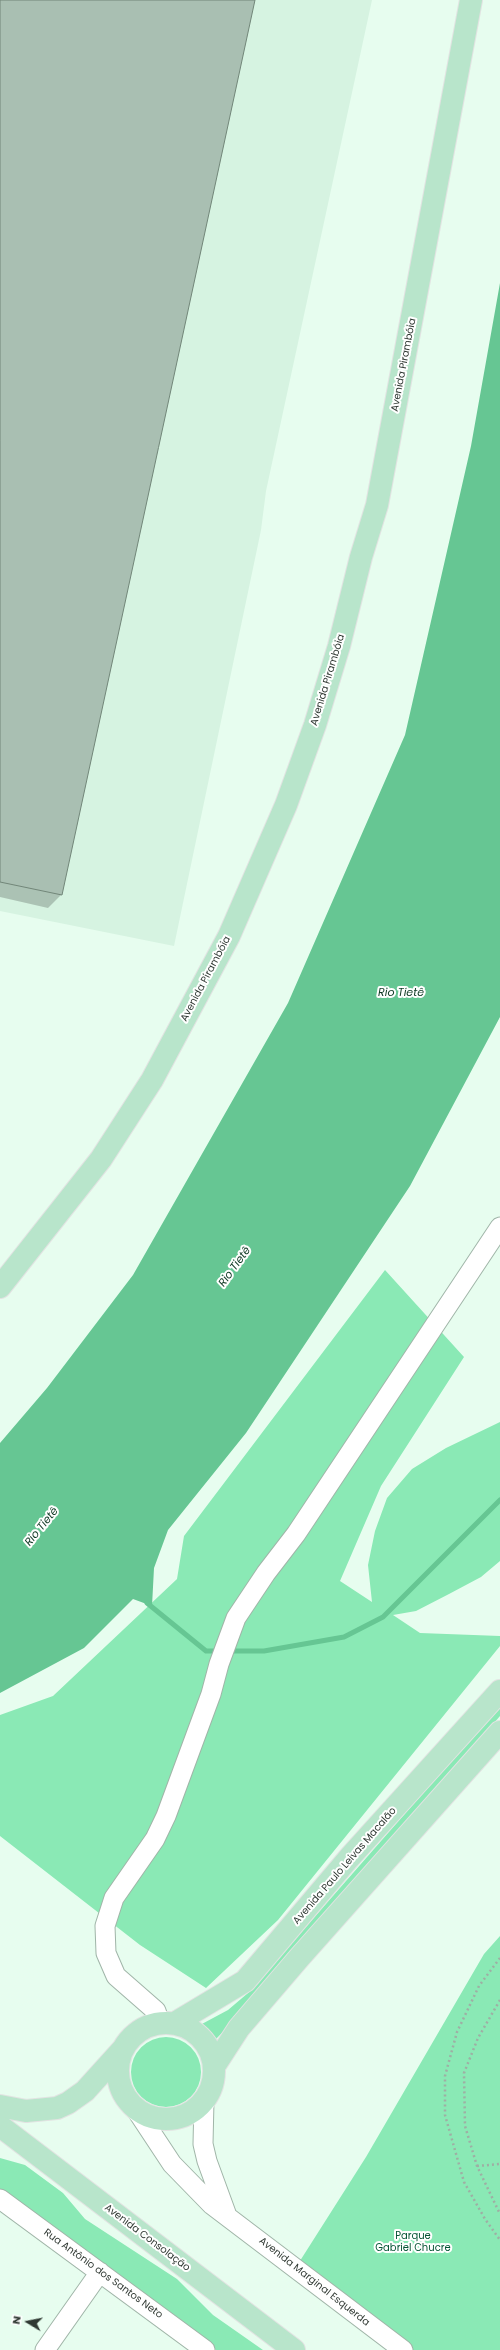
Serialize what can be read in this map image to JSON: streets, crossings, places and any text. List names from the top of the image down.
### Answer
{
  "streets": {
    "main road": ["Avenida Pirambóia", "Avenida Paulo Leivas Macalão", "Avenida Consolação"],
    "street": ["Rua Antônio dos Santos Neto", "Avenida Marginal Esquerda"]
  },
  "crossings": [
    ["Avenida Paulo Leivas Macalão", "Avenida Marginal Esquerda"]
  ],
  "water": ["Rio Tietê"],
  "parks": ["Parque Gabriel Chucre"],
  "north": "left"
}
